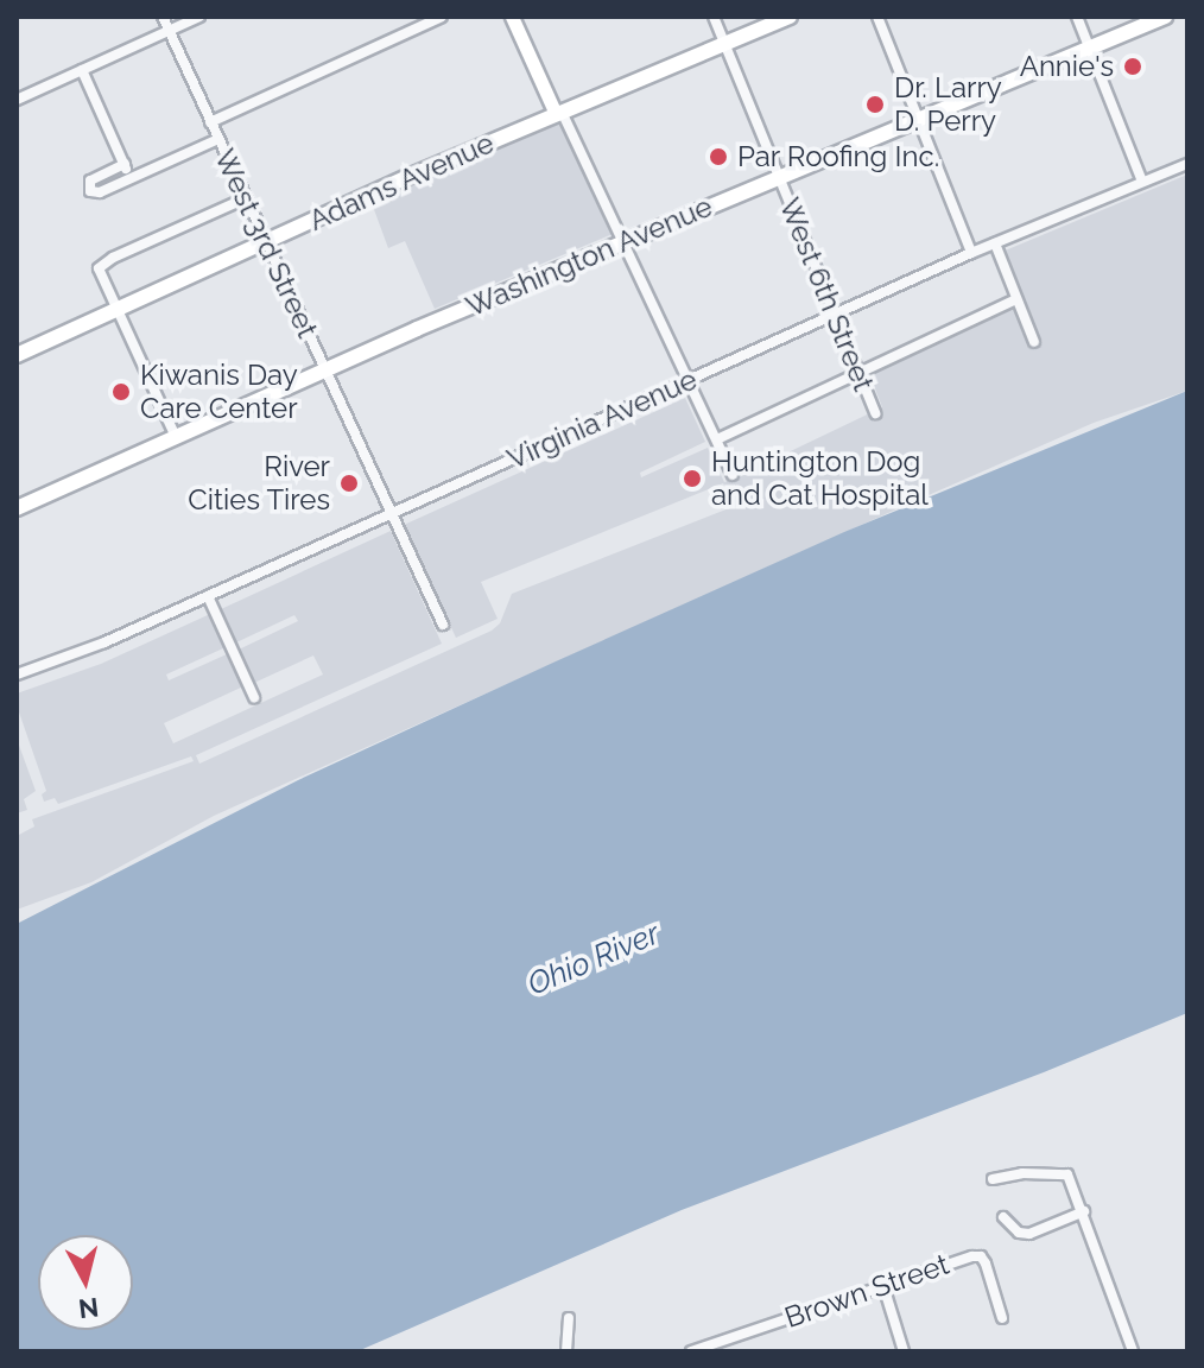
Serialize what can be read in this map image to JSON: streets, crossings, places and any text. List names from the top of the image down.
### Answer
{
  "streets": {
    "main road": ["Adams Avenue", "Washington Avenue"],
    "street": [
      "West 3rd Street",
      "West 6th Street",
      "Virginia Avenue",
      "Brown Street"
    ]
  },
  "crossings": [
    ["Adams Avenue", "West 3rd Street"],
    ["Adams Avenue", "West 6th Street"],
    ["West 3rd Street", "Washington Avenue"],
    ["West 3rd Street", "Virginia Avenue"],
    ["Washington Avenue", "West 6th Street"],
    ["West 6th Street", "Virginia Avenue"]
  ],
  "water": ["Ohio River"],
  "places": [
    "Annie's",
    "Dr. Larry D. Perry",
    "Par Roofing Inc.",
    "Kiwanis Day Care Center",
    "Huntington Dog and Cat Hospital",
    "River Cities Tires"
  ],
  "north": "bottom"
}
